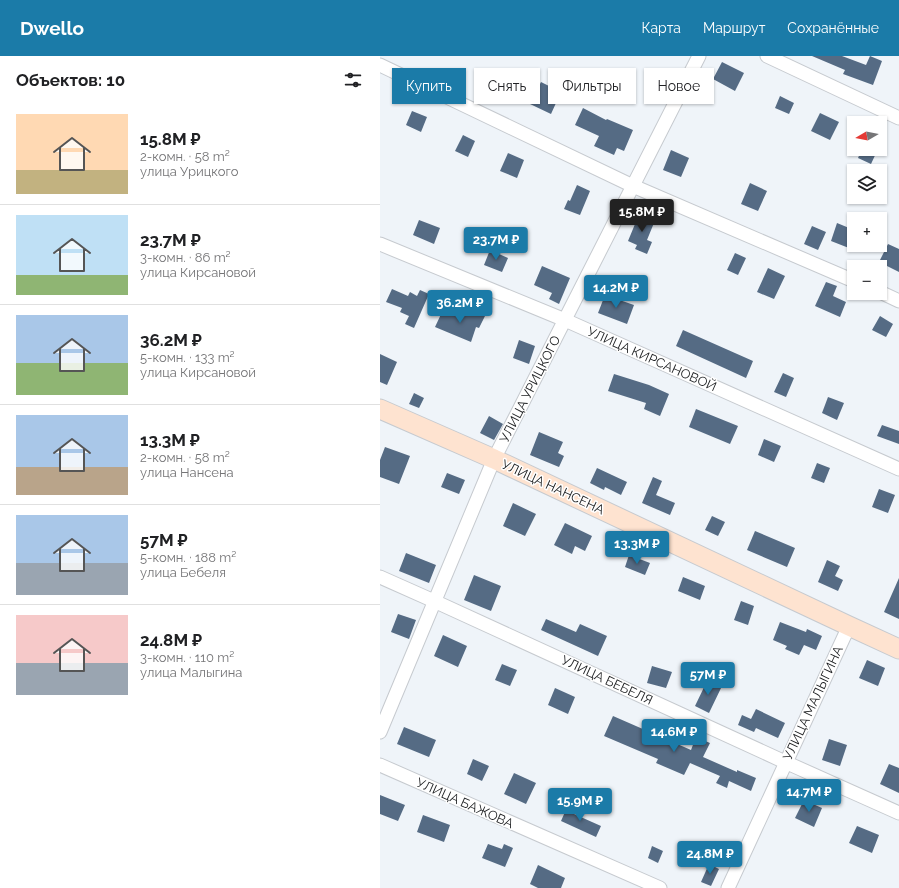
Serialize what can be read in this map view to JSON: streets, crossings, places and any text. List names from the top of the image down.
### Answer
{
  "streets": {
    "main road": ["УЛИЦА НАНСЕНА"],
    "street": [
      "УЛИЦА КИРСАНОВОЙ",
      "УЛИЦА УРИЦКОГО",
      "УЛИЦА БЕБЕЛЯ",
      "УЛИЦА МАЛЫГИНА",
      "УЛИЦА БАЖОВА"
    ]
  },
  "crossings": [
    ["УЛИЦА КИРСАНОВОЙ", "УЛИЦА УРИЦКОГО"],
    ["УЛИЦА УРИЦКОГО", "УЛИЦА НАНСЕНА"],
    ["УЛИЦА УРИЦКОГО", "УЛИЦА БЕБЕЛЯ"],
    ["УЛИЦА НАНСЕНА", "УЛИЦА МАЛЫГИНА"],
    ["УЛИЦА БЕБЕЛЯ", "УЛИЦА МАЛЫГИНА"]
  ],
  "north": "left",
  "page": {
    "header": "Dwello",
    "nav": ["Карта", "Маршрут", "Сохранённые"],
    "heading": "Объектов: 10",
    "chip": [
      "Купить",
      "Снять",
      "Фильтры",
      "Новое"
    ],
    "list": [
      {
        "name": "15.8M ₽",
        "note": "2-комн. · 58 m² · улица Урицкого"
      },
      {
        "name": "23.7M ₽",
        "note": "3-комн. · 86 m² · улица Кирсановой"
      },
      {
        "name": "36.2M ₽",
        "note": "5-комн. · 133 m² · улица Кирсановой"
      },
      {
        "name": "13.3M ₽",
        "note": "2-комн. · 58 m² · улица Нансена"
      },
      {
        "name": "57M ₽",
        "note": "5-комн. · 188 m² · улица Бебеля"
      },
      {
        "name": "24.8M ₽",
        "note": "3-комн. · 110 m² · улица Малыгина"
      }
    ],
    "map_buttons": ["+", "−"],
    "price": [
      "15.8M ₽",
      "23.7M ₽",
      "14.2M ₽",
      "36.2M ₽",
      "13.3M ₽",
      "57M ₽",
      "14.6M ₽",
      "14.7M ₽",
      "15.9M ₽",
      "24.8M ₽"
    ]
  }
}
